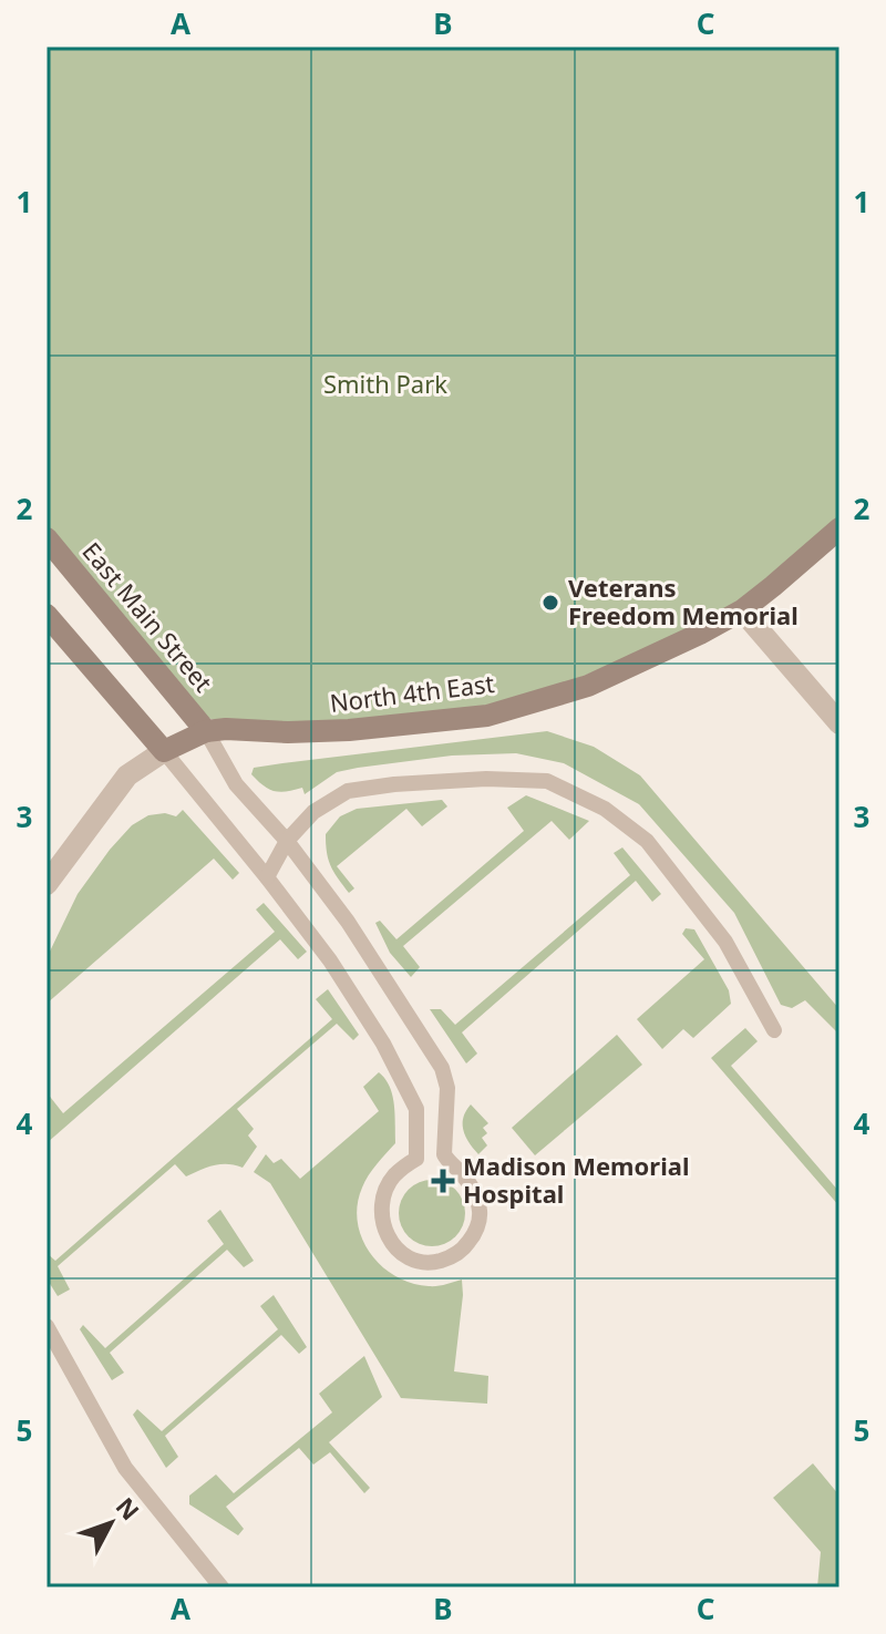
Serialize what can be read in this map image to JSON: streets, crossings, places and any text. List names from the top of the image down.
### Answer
{
  "streets": {
    "street": ["East Main Street", "North 4th East"]
  },
  "crossings": [
    ["East Main Street", "North 4th East"]
  ],
  "parks": ["Smith Park"],
  "places": {
    "other": ["Veterans Freedom Memorial"],
    "health": ["Madison Memorial Hospital"]
  },
  "north": "top right",
  "grid": {
    "columns": ["A", "B", "C"],
    "rows": [
      "1",
      "2",
      "3",
      "4",
      "5"
    ]
  }
}
